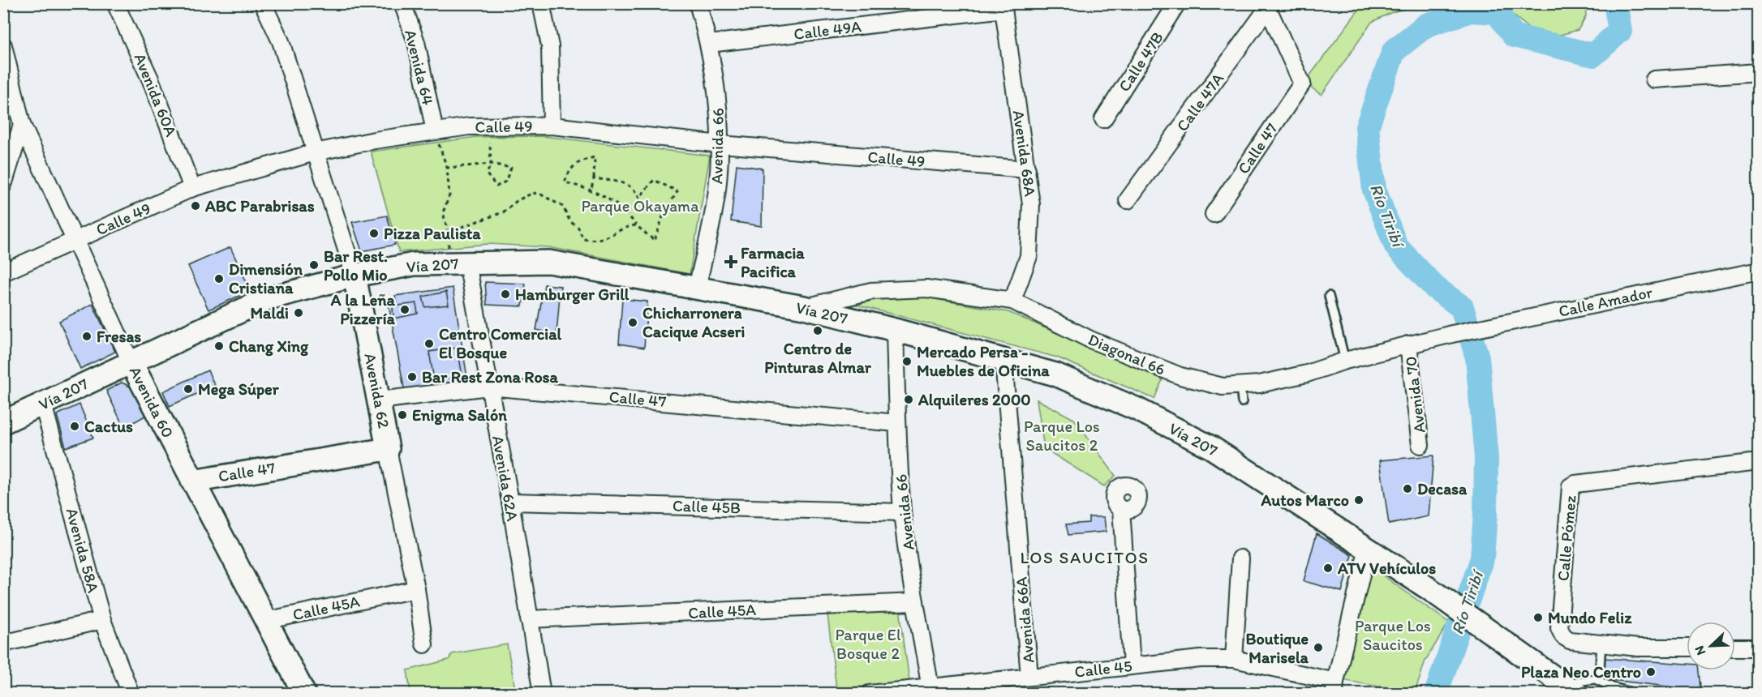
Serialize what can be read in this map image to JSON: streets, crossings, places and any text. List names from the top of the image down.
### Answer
{
  "streets": {
    "main road": [
      "Calle 47",
      "Vía 207",
      "Avenida 62",
      "Avenida 60"
    ],
    "street": [
      "Calle 49A",
      "Calle 47B",
      "Avenida 64",
      "Avenida 60A",
      "Calle 47A",
      "Calle 49",
      "Avenida 66",
      "Avenida 68A",
      "Calle Amador",
      "Diagonal 66",
      "Avenida 70",
      "Avenida 62A",
      "Calle 45B",
      "Calle Pómez",
      "Avenida 58A",
      "Calle 45A",
      "Avenida 66A",
      "Calle 45"
    ]
  },
  "crossings": [
    ["Calle 49A", "Avenida 66"],
    ["Calle 49A", "Avenida 68A"],
    ["Avenida 64", "Calle 49"],
    ["Avenida 60A", "Calle 49"],
    ["Calle 47A", "Calle 47"],
    ["Calle 49", "Avenida 66"],
    ["Calle 49", "Avenida 68A"],
    ["Calle 49", "Avenida 62"],
    ["Calle 49", "Avenida 60"],
    ["Avenida 66", "Calle 47"],
    ["Avenida 66", "Vía 207"],
    ["Avenida 66", "Calle 45B"],
    ["Avenida 66", "Calle 45A"],
    ["Avenida 66", "Calle 45"],
    ["Calle 47", "Avenida 62"],
    ["Calle 47", "Avenida 60"],
    ["Calle 47", "Avenida 62A"],
    ["Avenida 68A", "Diagonal 66"],
    ["Vía 207", "Diagonal 66"],
    ["Vía 207", "Avenida 62"],
    ["Vía 207", "Avenida 60"],
    ["Vía 207", "Avenida 62A"],
    ["Vía 207", "Avenida 58A"],
    ["Vía 207", "Avenida 66A"],
    ["Calle Amador", "Diagonal 66"],
    ["Diagonal 66", "Avenida 70"],
    ["Avenida 62", "Calle 45A"],
    ["Avenida 60", "Calle 45A"],
    ["Avenida 62A", "Calle 45B"],
    ["Avenida 62A", "Calle 45A"],
    ["Avenida 66A", "Calle 45"]
  ],
  "districts": ["LOS SAUCITOS"],
  "water": ["Río Tiribí"],
  "parks": [
    "Parque Okayama",
    "Parque Los Saucitos 2",
    "Parque Los Saucitos",
    "Parque El Bosque 2"
  ],
  "places": {
    "other": [
      "ABC Parabrisas",
      "Pizza Paulista",
      "Bar Rest. Pollo Mio",
      "Dimensión Cristiana",
      "Hamburger Grill",
      "A la Leña Pizzería",
      "Maldi",
      "Chicharronera Cacique Acseri",
      "Centro de Pinturas Almar",
      "Fresas",
      "Centro Comercial El Bosque",
      "Chang Xing",
      "Mercado Persa - Muebles de Oficina",
      "Bar Rest Zona Rosa",
      "Mega Súper",
      "Alquileres 2000",
      "Enigma Salón",
      "Cactus",
      "Decasa",
      "Autos Marco",
      "ATV Vehículos",
      "Mundo Feliz",
      "Boutique Marisela",
      "Plaza Neo Centro"
    ],
    "health": ["Farmacia Pacifica"]
  },
  "north": "bottom left"
}
